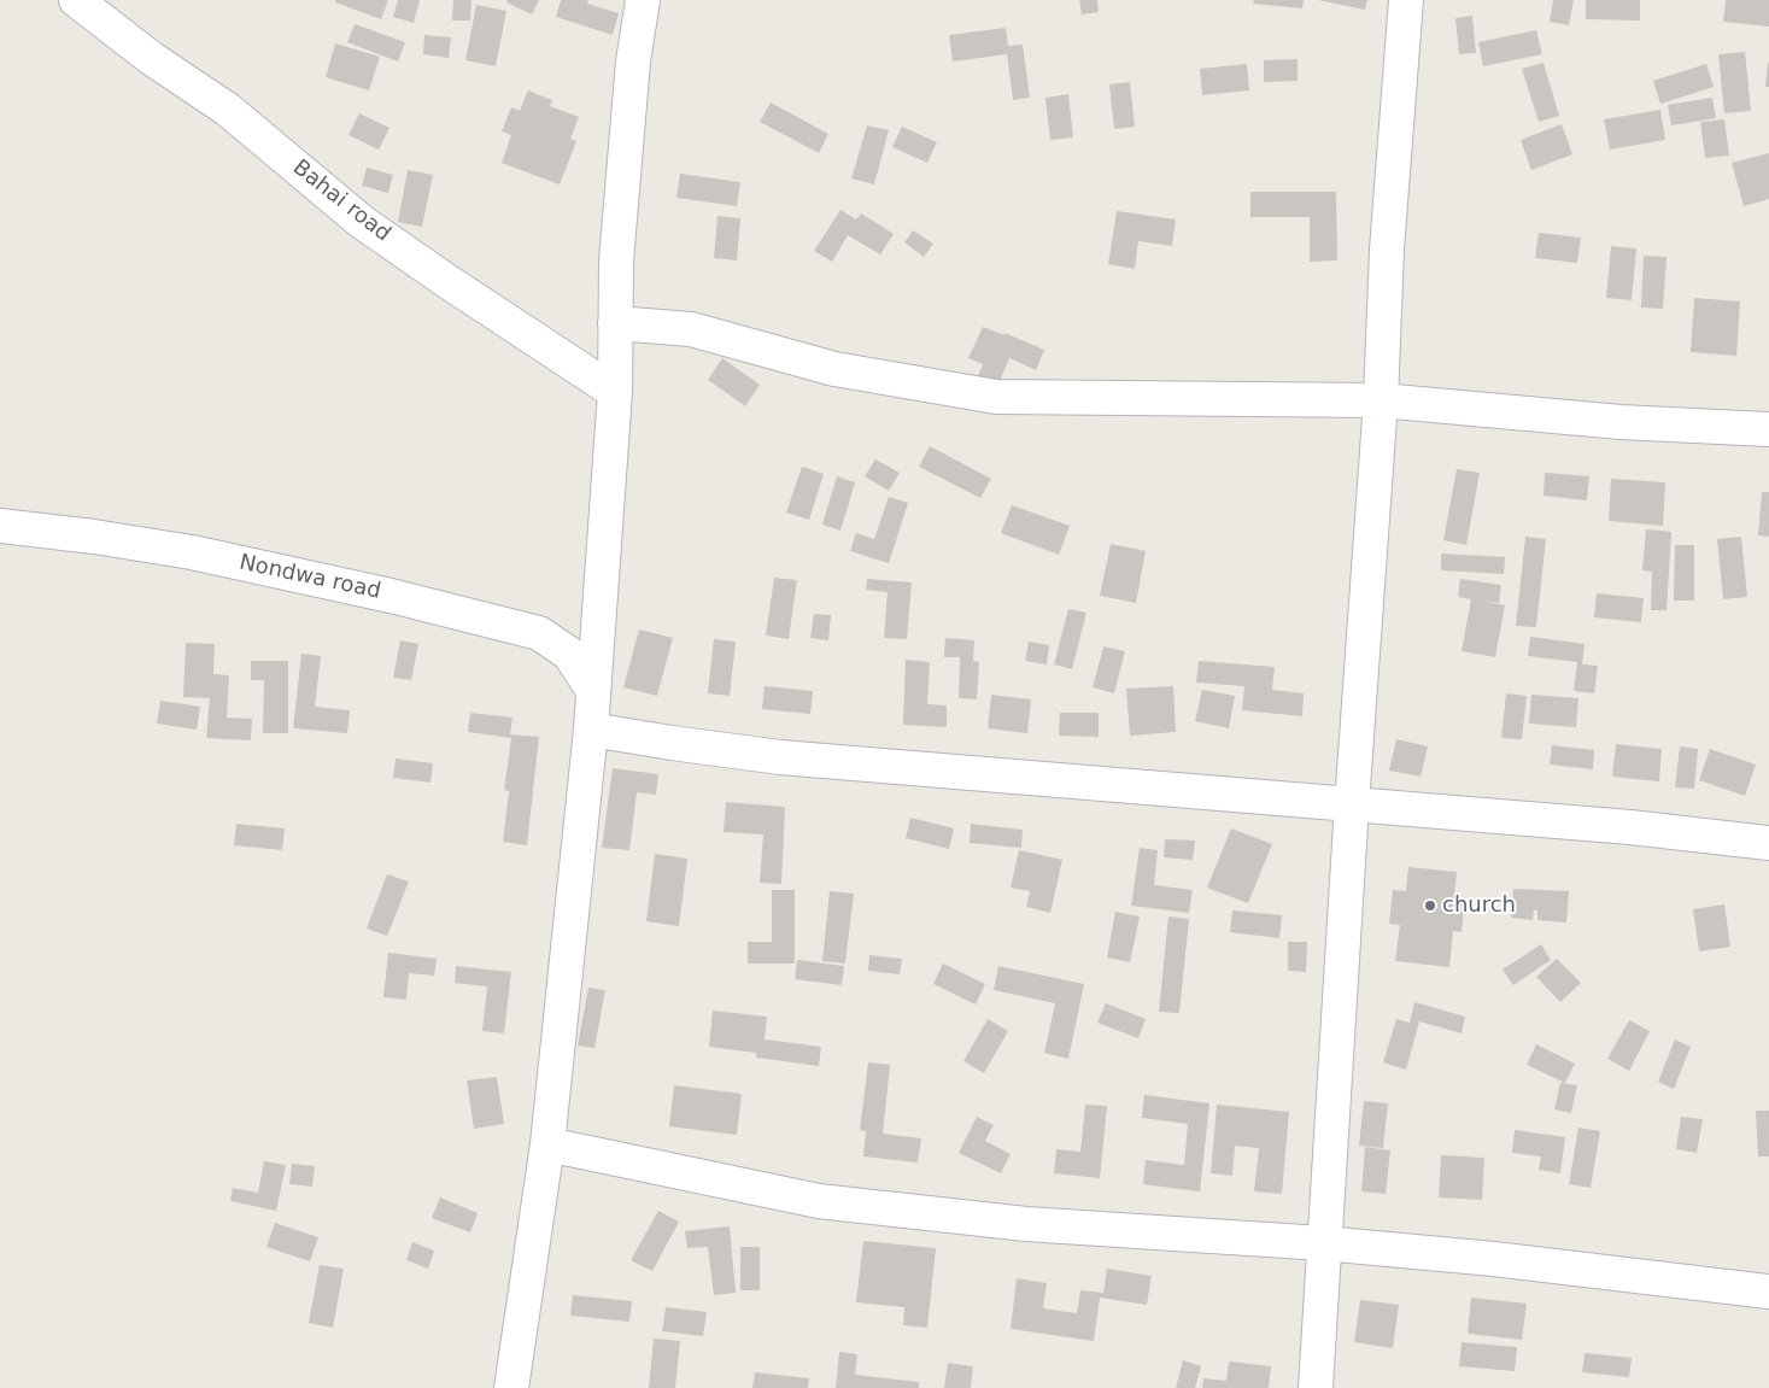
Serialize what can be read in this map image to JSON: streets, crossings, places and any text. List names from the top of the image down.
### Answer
{
  "streets": {
    "street": ["Bahai road", "Nondwa road"]
  },
  "places": ["church"]
}
